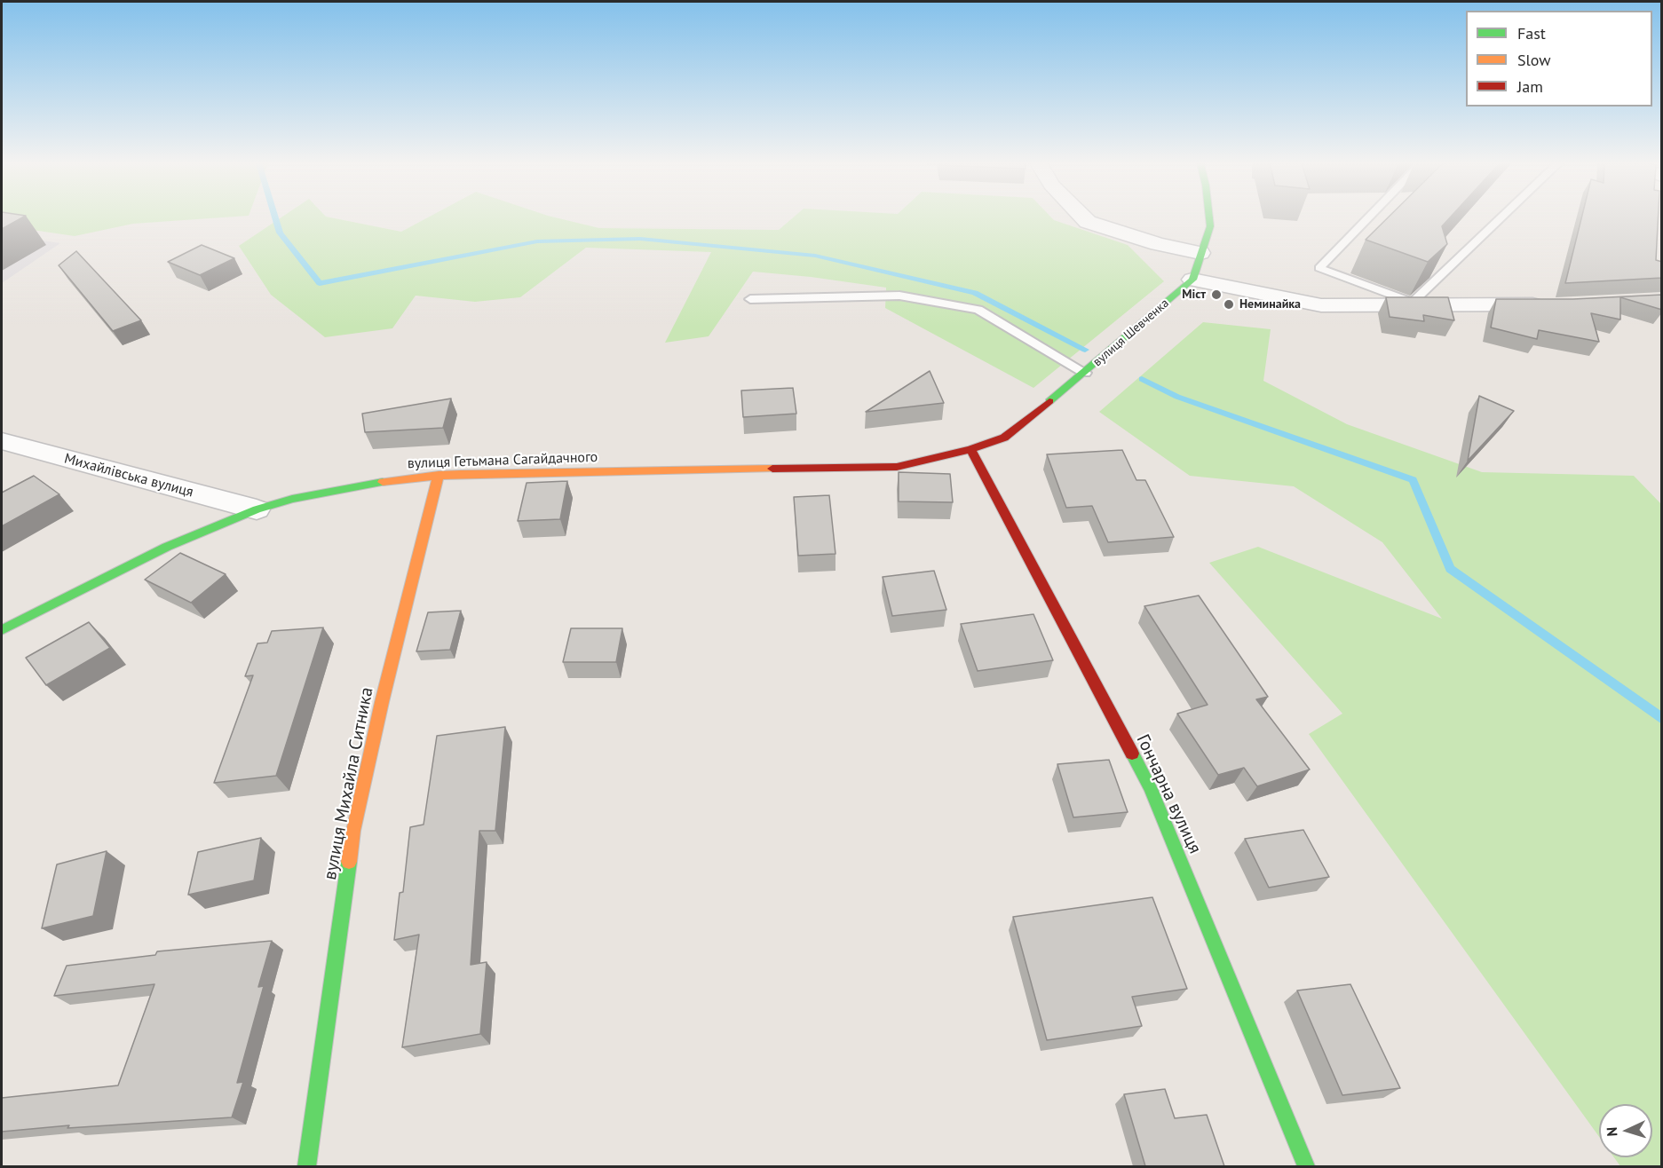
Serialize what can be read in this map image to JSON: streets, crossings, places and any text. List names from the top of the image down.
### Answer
{
  "streets": {
    "main road": [
      "вулиця Шевченка",
      "вулиця Гетьмана Сагайдачного",
      "вулиця Михайла Ситника",
      "Гончарна вулиця"
    ],
    "street": ["Михайлівська вулиця"]
  },
  "crossings": [
    ["вулиця Шевченка", "вулиця Гетьмана Сагайдачного"],
    ["вулиця Шевченка", "Гончарна вулиця"],
    ["вулиця Гетьмана Сагайдачного", "Михайлівська вулиця"],
    ["вулиця Гетьмана Сагайдачного", "вулиця Михайла Ситника"],
    ["вулиця Гетьмана Сагайдачного", "Гончарна вулиця"]
  ],
  "places": ["Міст", "Неминайка"],
  "legend": ["Fast", "Slow", "Jam"],
  "north": "left"
}
